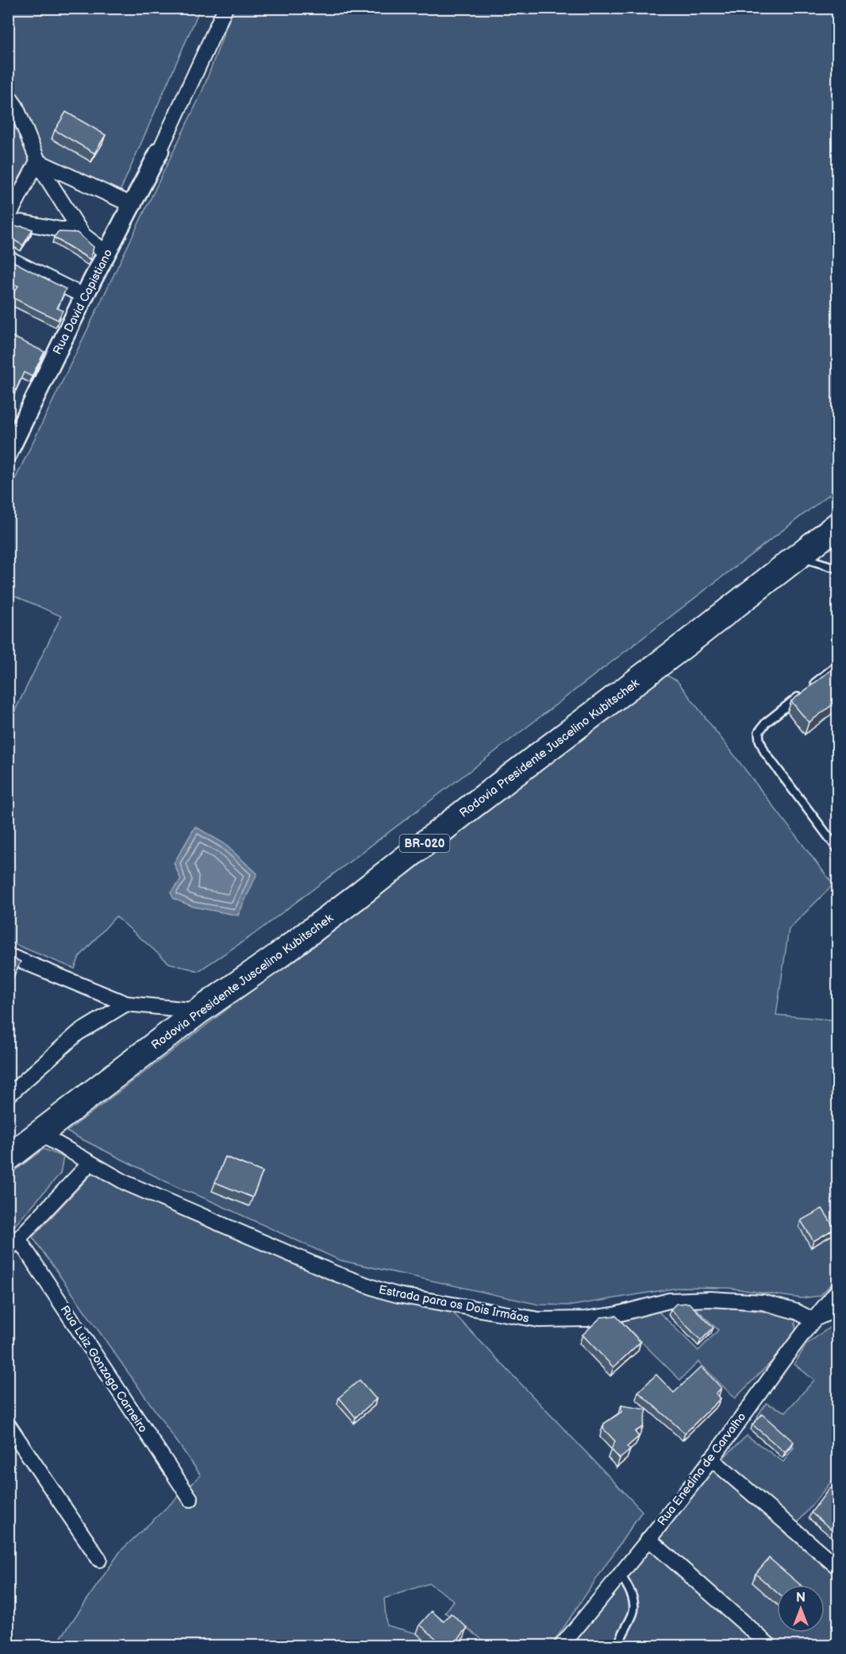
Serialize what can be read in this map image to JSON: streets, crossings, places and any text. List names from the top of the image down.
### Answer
{
  "streets": {
    "highway": ["Rodovia Presidente Juscelino Kubitschek", "BR-020"],
    "street": [
      "Rua David Capistiano",
      "Estrada para os Dois Irmãos",
      "Rua Luiz Gonzaga Carneiro",
      "Rua Enedina de Carvalho"
    ]
  },
  "crossings": [
    ["Rodovia Presidente Juscelino Kubitschek", "Estrada para os Dois Irmãos"],
    ["Estrada para os Dois Irmãos", "Rua Enedina de Carvalho"]
  ],
  "north": "top"
}
